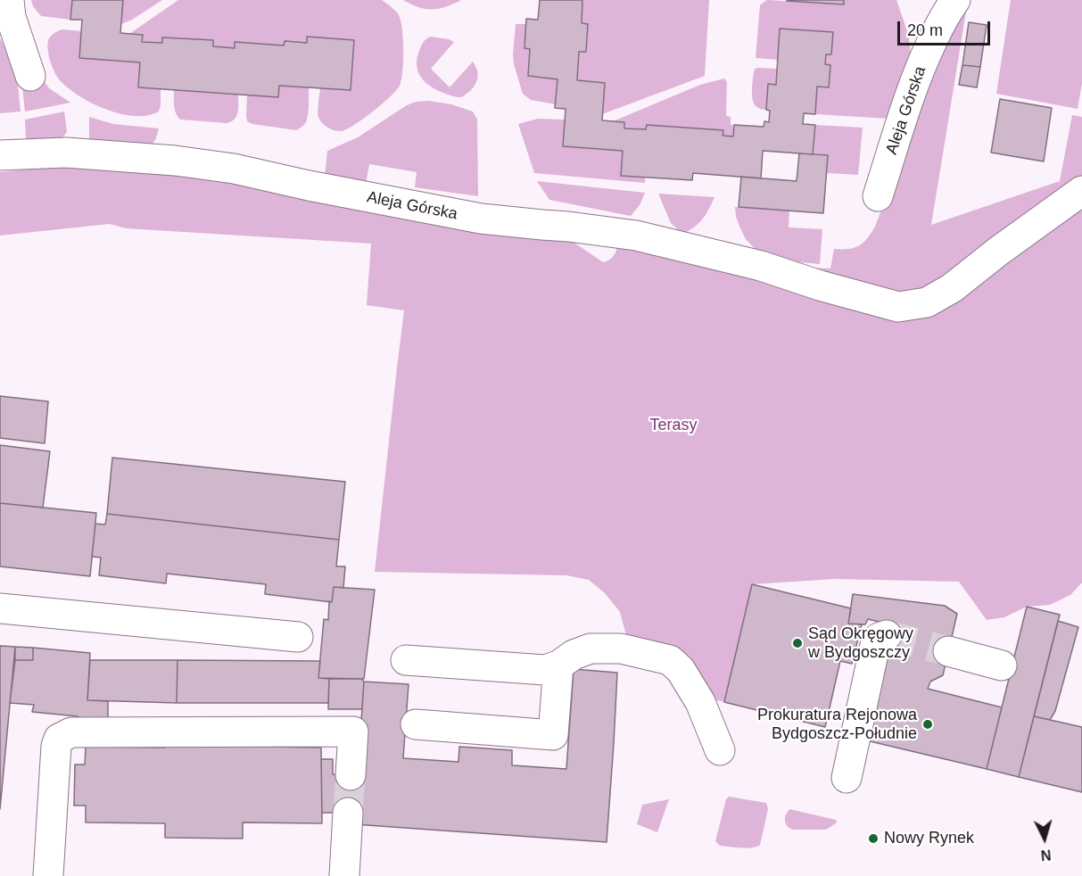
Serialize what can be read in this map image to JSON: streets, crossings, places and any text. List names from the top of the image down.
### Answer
{
  "streets": {
    "street": ["Aleja Górska"]
  },
  "parks": ["Terasy"],
  "places": ["Sąd Okręgowy w Bydgoszczy", "Prokuratura Rejonowa Bydgoszcz-Południe", "Nowy Rynek"],
  "scale_bar": "20 m",
  "north": "bottom"
}
